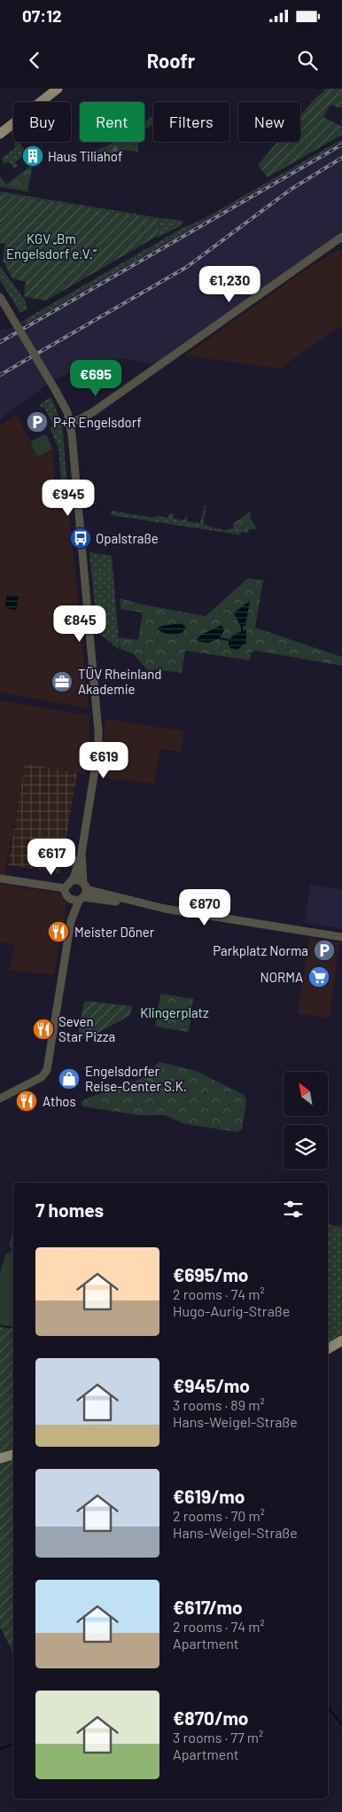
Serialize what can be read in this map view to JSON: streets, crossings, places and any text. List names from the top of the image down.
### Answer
{
  "parks": ["KGV „Bm Engelsdorf e.V.“", "Klingerplatz"],
  "places": {
    "building": ["Haus Tiliahof"],
    "parking": ["P+R Engelsdorf", "Parkplatz Norma"],
    "bus stop": ["Opalstraße"],
    "office": ["TÜV Rheinland Akademie"],
    "restaurant": ["Meister Döner", "Seven Star Pizza", "Athos"],
    "supermarket": ["NORMA"],
    "shop": ["Engelsdorfer Reise-Center S.K."]
  },
  "north": "top left",
  "page": {
    "status": "07:12",
    "header": "Roofr",
    "chip": [
      "Buy",
      "Rent",
      "Filters",
      "New"
    ],
    "price": [
      "€1,230",
      "€695",
      "€945",
      "€845",
      "€619",
      "€617",
      "€870"
    ],
    "heading": "7 homes",
    "list": [
      {
        "name": "€695/mo",
        "note": "2 rooms · 74 m² · Hugo-Aurig-Straße"
      },
      {
        "name": "€945/mo",
        "note": "3 rooms · 89 m² · Hans-Weigel-Straße"
      },
      {
        "name": "€619/mo",
        "note": "2 rooms · 70 m² · Hans-Weigel-Straße"
      },
      {
        "name": "€617/mo",
        "note": "2 rooms · 74 m² · Apartment"
      },
      {
        "name": "€870/mo",
        "note": "3 rooms · 77 m² · Apartment"
      }
    ]
  }
}
